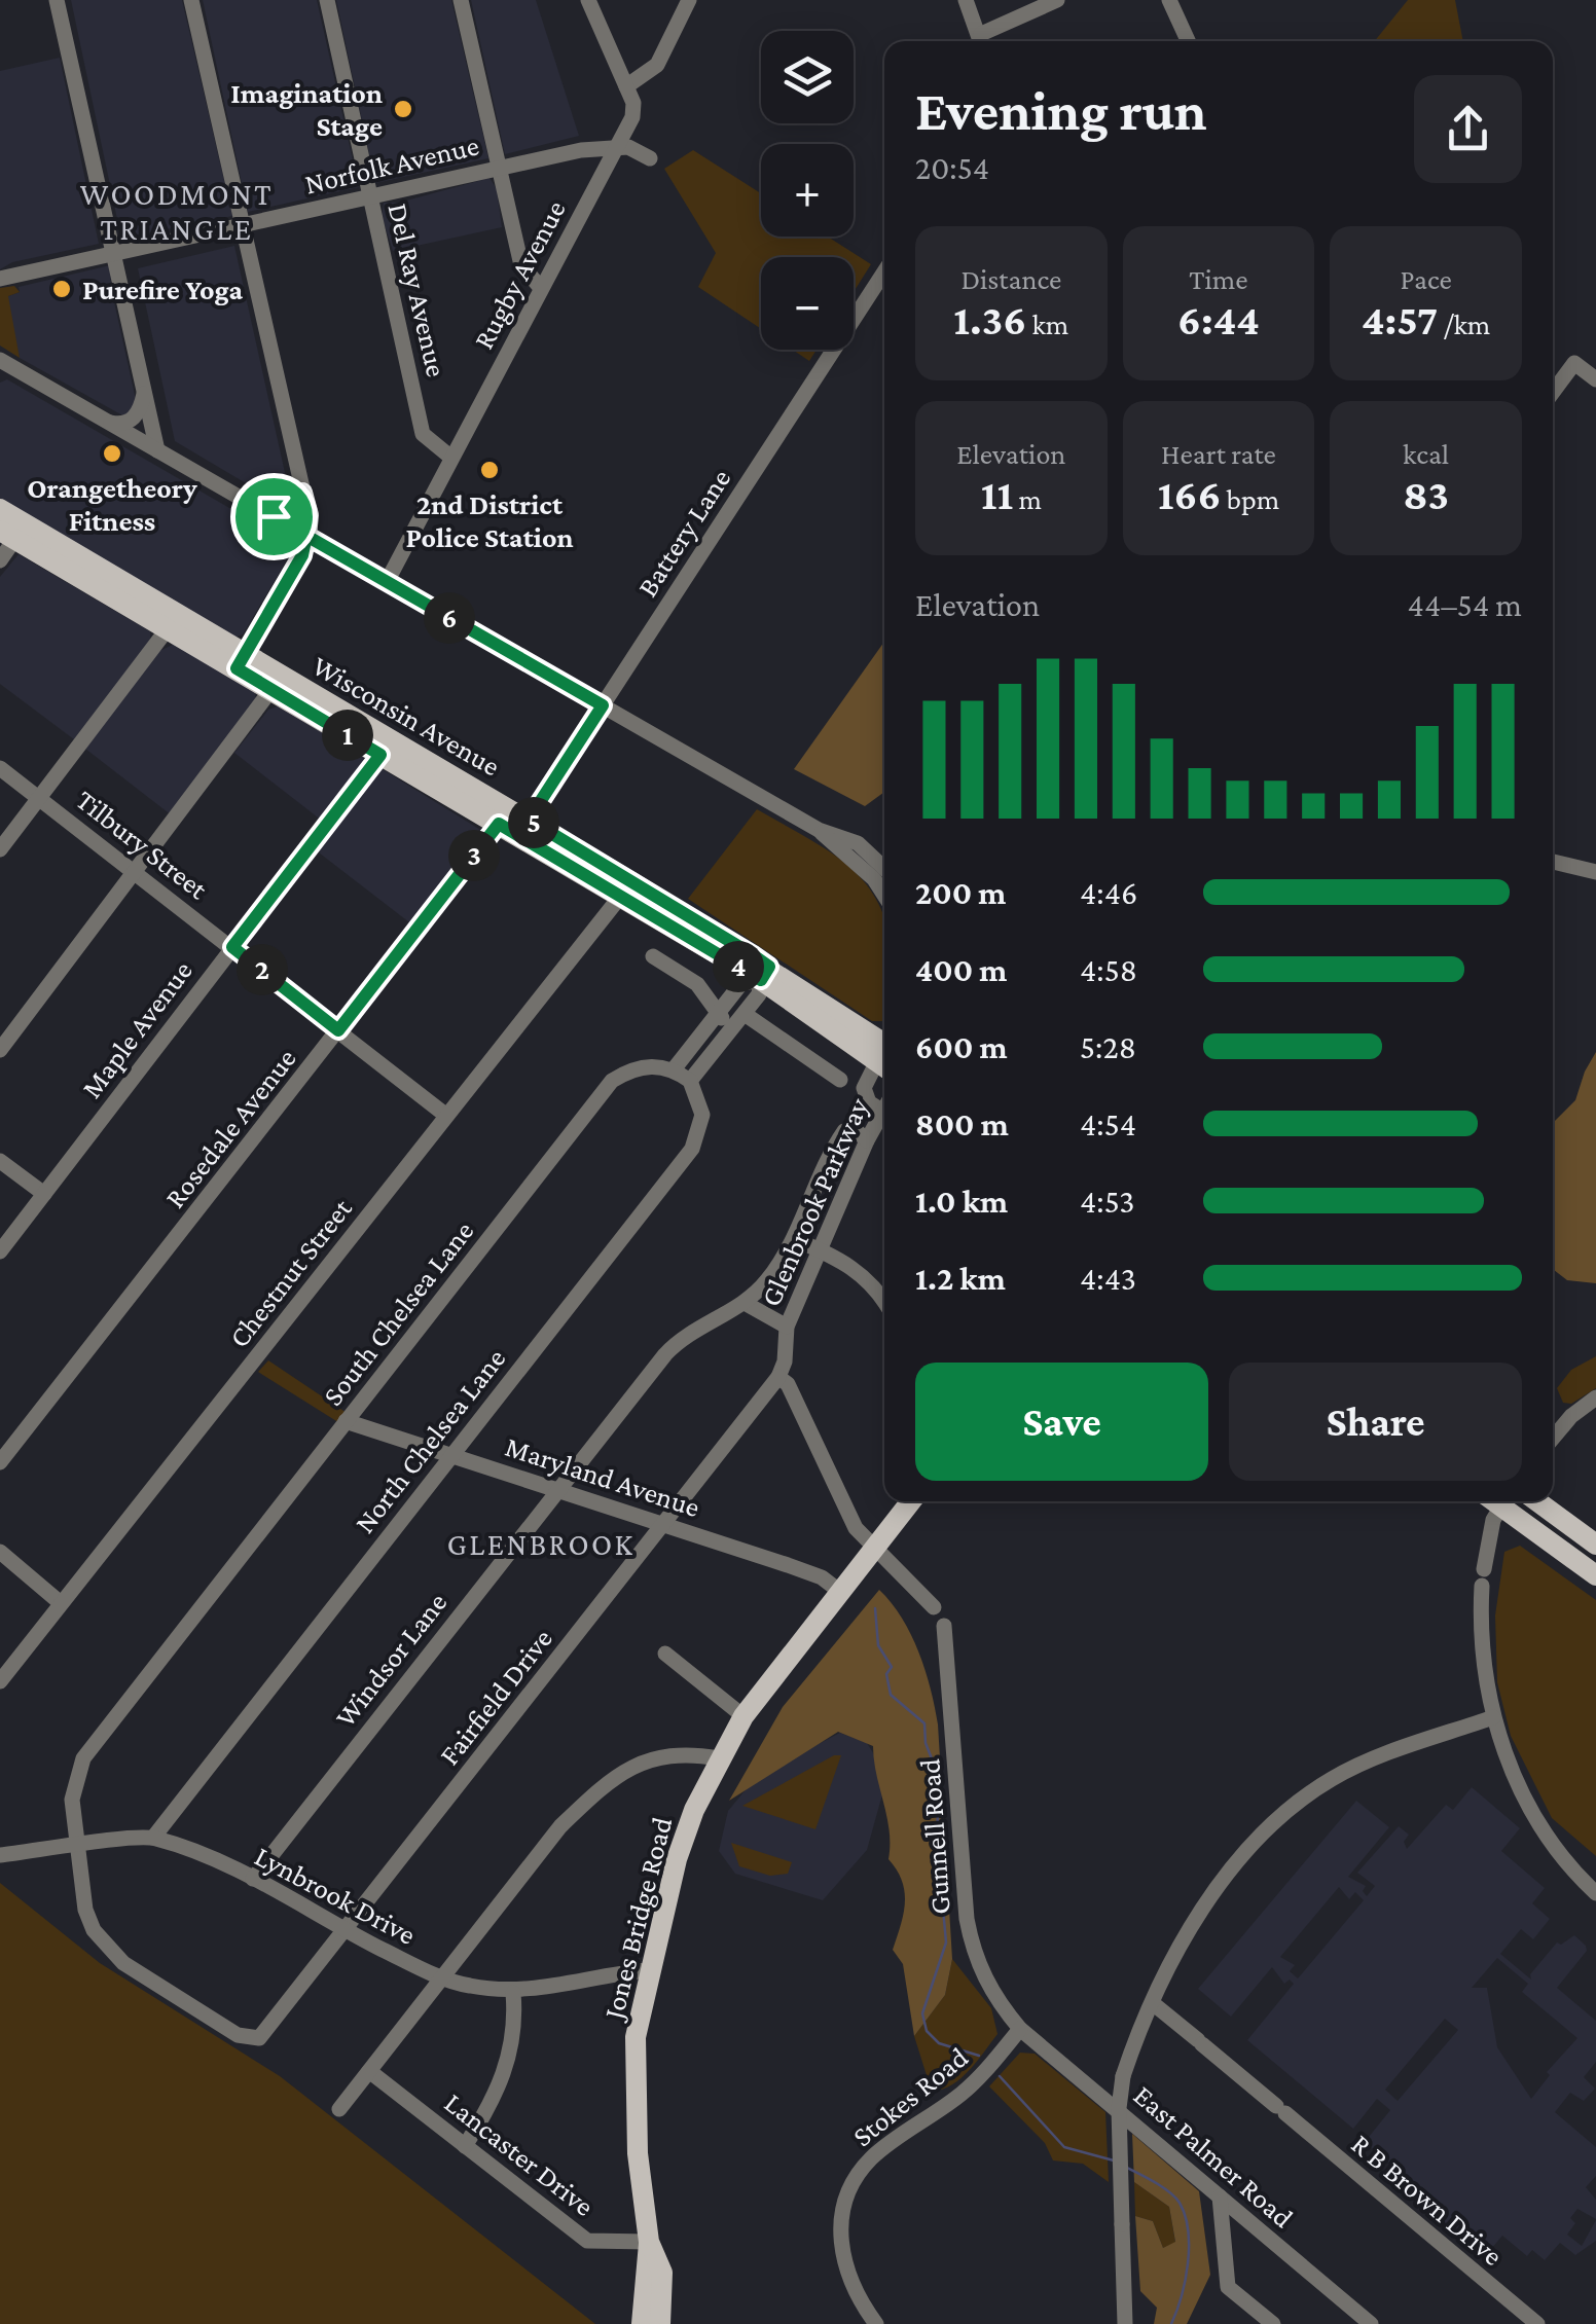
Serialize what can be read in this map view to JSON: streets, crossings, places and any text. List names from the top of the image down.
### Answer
{
  "streets": {
    "main road": ["Wisconsin Avenue", "Jones Bridge Road"],
    "street": [
      "Norfolk Avenue",
      "Rugby Avenue",
      "Del Ray Avenue",
      "Battery Lane",
      "Tilbury Street",
      "Maple Avenue",
      "Rosedale Avenue",
      "Glenbrook Parkway",
      "Chestnut Street",
      "South Chelsea Lane",
      "North Chelsea Lane",
      "Maryland Avenue",
      "Windsor Lane",
      "Fairfield Drive",
      "Gunnell Road",
      "Lynbrook Drive",
      "Stokes Road",
      "Lancaster Drive",
      "East Palmer Road",
      "R B Brown Drive"
    ]
  },
  "crossings": [
    ["Norfolk Avenue", "Rugby Avenue"],
    ["Norfolk Avenue", "Del Ray Avenue"],
    ["Rugby Avenue", "Del Ray Avenue"],
    ["Battery Lane", "Wisconsin Avenue"],
    ["Battery Lane", "Rosedale Avenue"],
    ["Wisconsin Avenue", "Maple Avenue"],
    ["Wisconsin Avenue", "Rosedale Avenue"],
    ["Wisconsin Avenue", "Chestnut Street"],
    ["Tilbury Street", "Maple Avenue"],
    ["Tilbury Street", "Rosedale Avenue"],
    ["Tilbury Street", "Chestnut Street"],
    ["Glenbrook Parkway", "Windsor Lane"],
    ["Glenbrook Parkway", "Fairfield Drive"],
    ["South Chelsea Lane", "Maryland Avenue"],
    ["South Chelsea Lane", "Fairfield Drive"],
    ["South Chelsea Lane", "Lynbrook Drive"],
    ["North Chelsea Lane", "Maryland Avenue"],
    ["North Chelsea Lane", "Lynbrook Drive"],
    ["Maryland Avenue", "Windsor Lane"],
    ["Maryland Avenue", "Fairfield Drive"],
    ["Maryland Avenue", "Jones Bridge Road"],
    ["Windsor Lane", "Lynbrook Drive"],
    ["Fairfield Drive", "Lynbrook Drive"],
    ["Gunnell Road", "Stokes Road"],
    ["Gunnell Road", "East Palmer Road"],
    ["Lynbrook Drive", "Jones Bridge Road"],
    ["Jones Bridge Road", "Lancaster Drive"],
    ["Stokes Road", "East Palmer Road"]
  ],
  "districts": ["WOODMONT TRIANGLE", "GLENBROOK"],
  "places": [
    "Imagination Stage",
    "Purefire Yoga",
    "Orangetheory Fitness",
    "2nd District Police Station"
  ],
  "page": {
    "map_buttons": ["+", "−"],
    "heading": ["Evening run", "20:54"],
    "stats": [
      ["Distance", "1.36 km"],
      ["Time", "6:44"],
      ["Pace", "4:57 /km"],
      ["Elevation", "11 m"],
      ["Heart rate", "166 bpm"],
      ["kcal", "83"]
    ],
    "chart": ["Elevation", "44–54 m"],
    "pins": [
      "6",
      "1",
      "5",
      "3",
      "4",
      "2"
    ],
    "list": [
      {
        "name": "200 m",
        "note": "4:46"
      },
      {
        "name": "400 m",
        "note": "4:58"
      },
      {
        "name": "600 m",
        "note": "5:28"
      },
      {
        "name": "800 m",
        "note": "4:54"
      },
      {
        "name": "1.0 km",
        "note": "4:53"
      },
      {
        "name": "1.2 km",
        "note": "4:43"
      }
    ],
    "buttons": ["Save", "Share"]
  }
}
